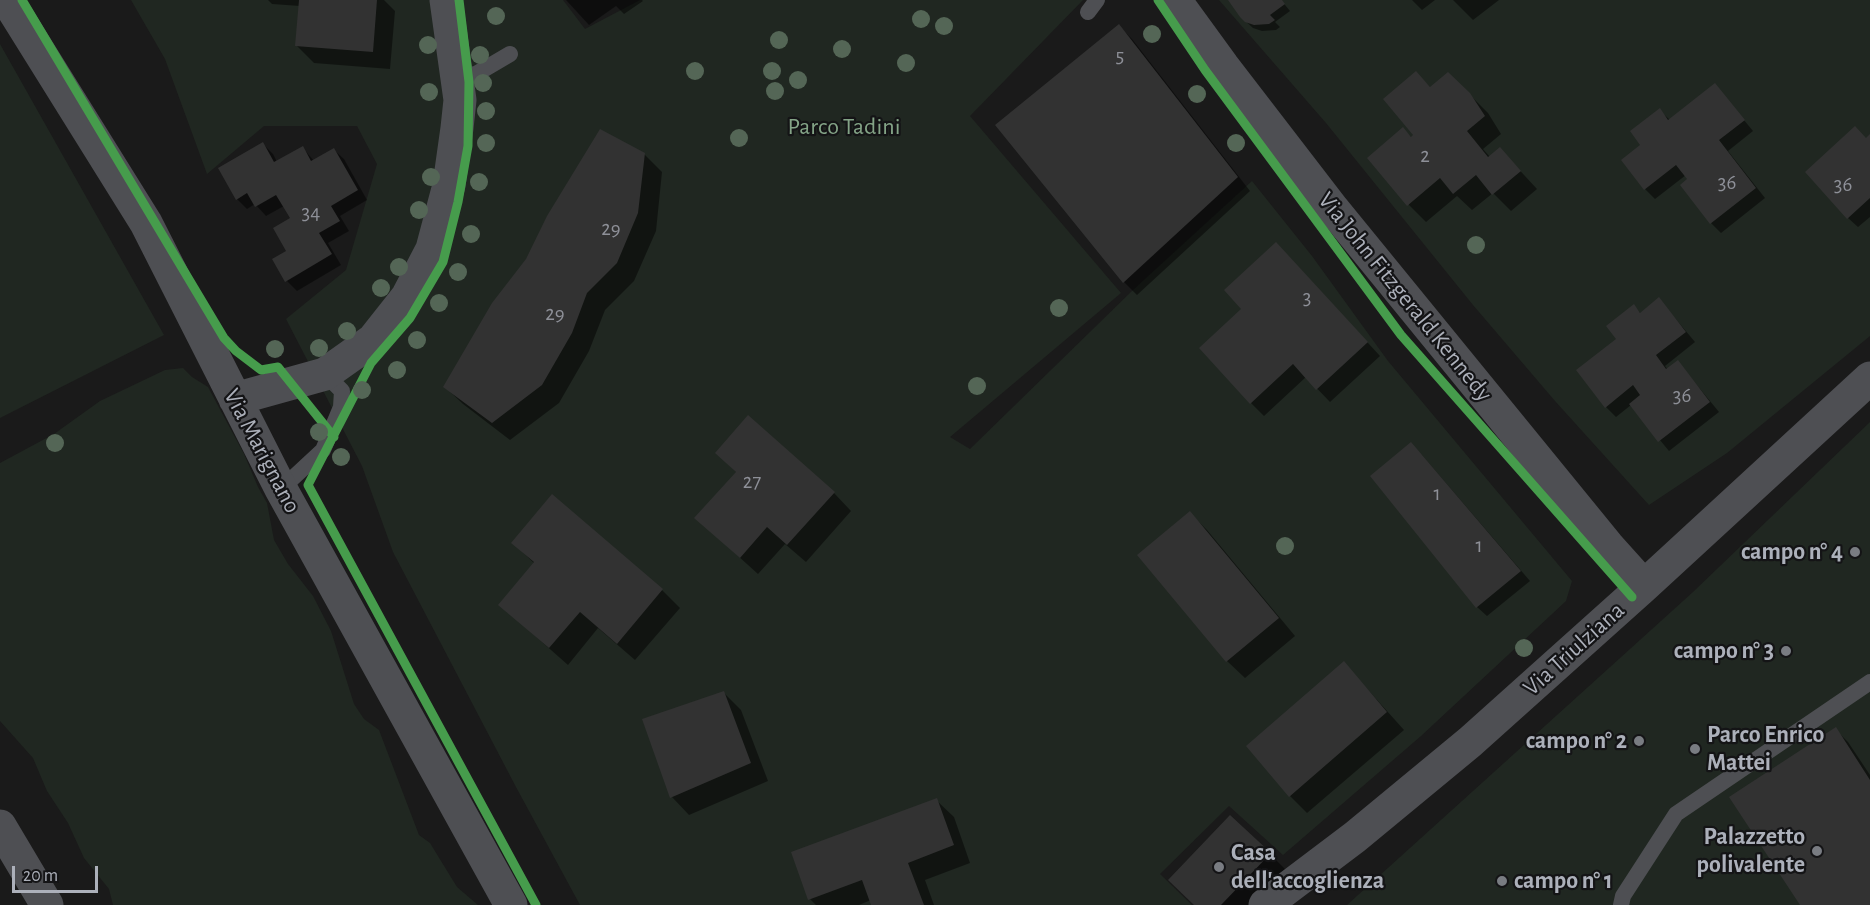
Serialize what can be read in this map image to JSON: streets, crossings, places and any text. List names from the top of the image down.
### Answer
{
  "streets": {
    "street": ["Via John Fitzgerald Kennedy", "Via Marignano", "Via Triulziana"]
  },
  "crossings": [
    ["Via John Fitzgerald Kennedy", "Via Triulziana"]
  ],
  "parks": ["Parco Tadini"],
  "places": [
    "campo n° 4",
    "campo n° 3",
    "campo n° 2",
    "Parco Enrico Mattei",
    "Palazzetto polivalente",
    "Casa dell'accoglienza",
    "campo n° 1"
  ],
  "house_numbers": [
    "5",
    "2",
    "36",
    "36",
    "34",
    "29",
    "3",
    "29",
    "36",
    "27",
    "1",
    "1"
  ],
  "scale_bar": "20 m"
}
